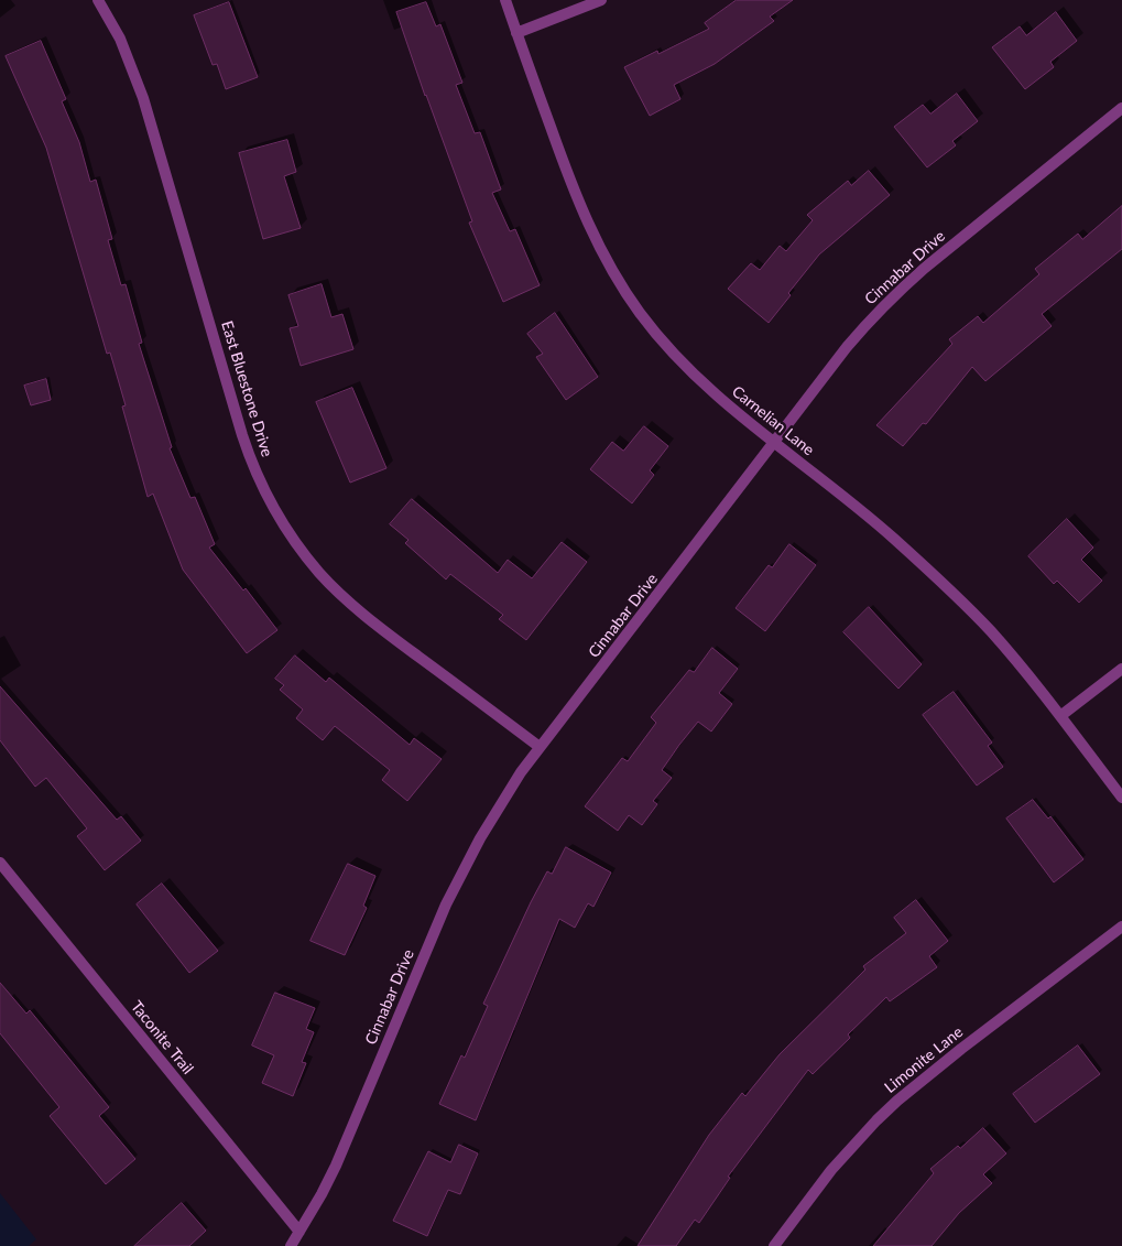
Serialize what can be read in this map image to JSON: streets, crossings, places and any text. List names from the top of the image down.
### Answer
{
  "streets": {
    "street": [
      "Cinnabar Drive",
      "East Bluestone Drive",
      "Carnelian Lane",
      "Taconite Trail",
      "Limonite Lane"
    ]
  },
  "crossings": [
    ["Cinnabar Drive", "East Bluestone Drive"],
    ["Cinnabar Drive", "Carnelian Lane"],
    ["Cinnabar Drive", "Taconite Trail"]
  ]
}
